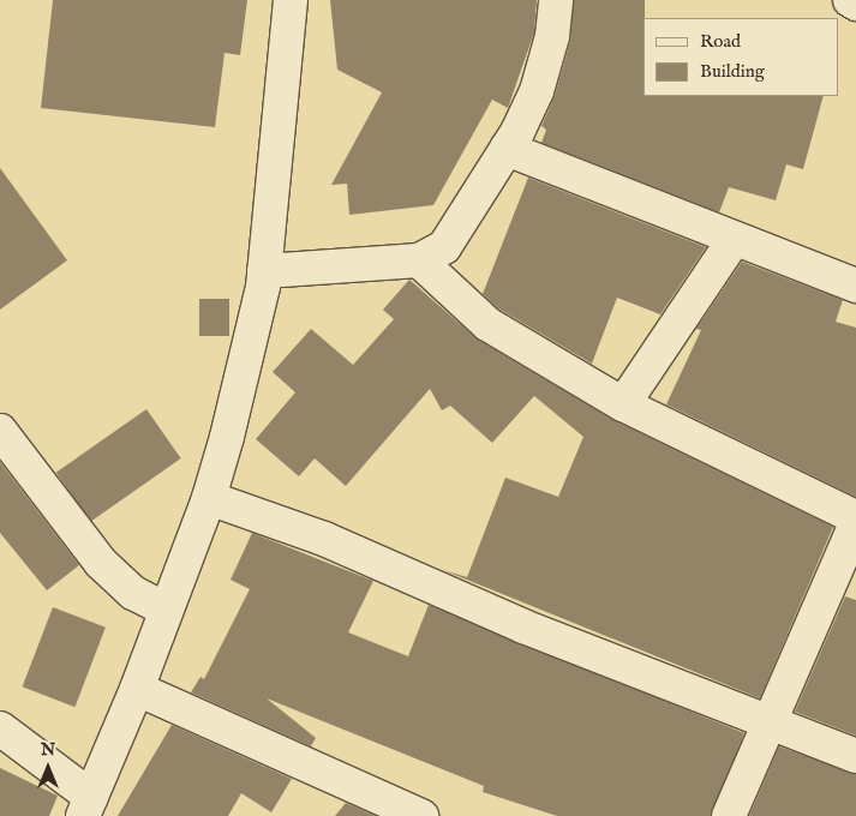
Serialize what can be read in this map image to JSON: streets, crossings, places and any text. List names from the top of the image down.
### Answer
{
  "legend": ["Road", "Building"],
  "north": "top"
}
